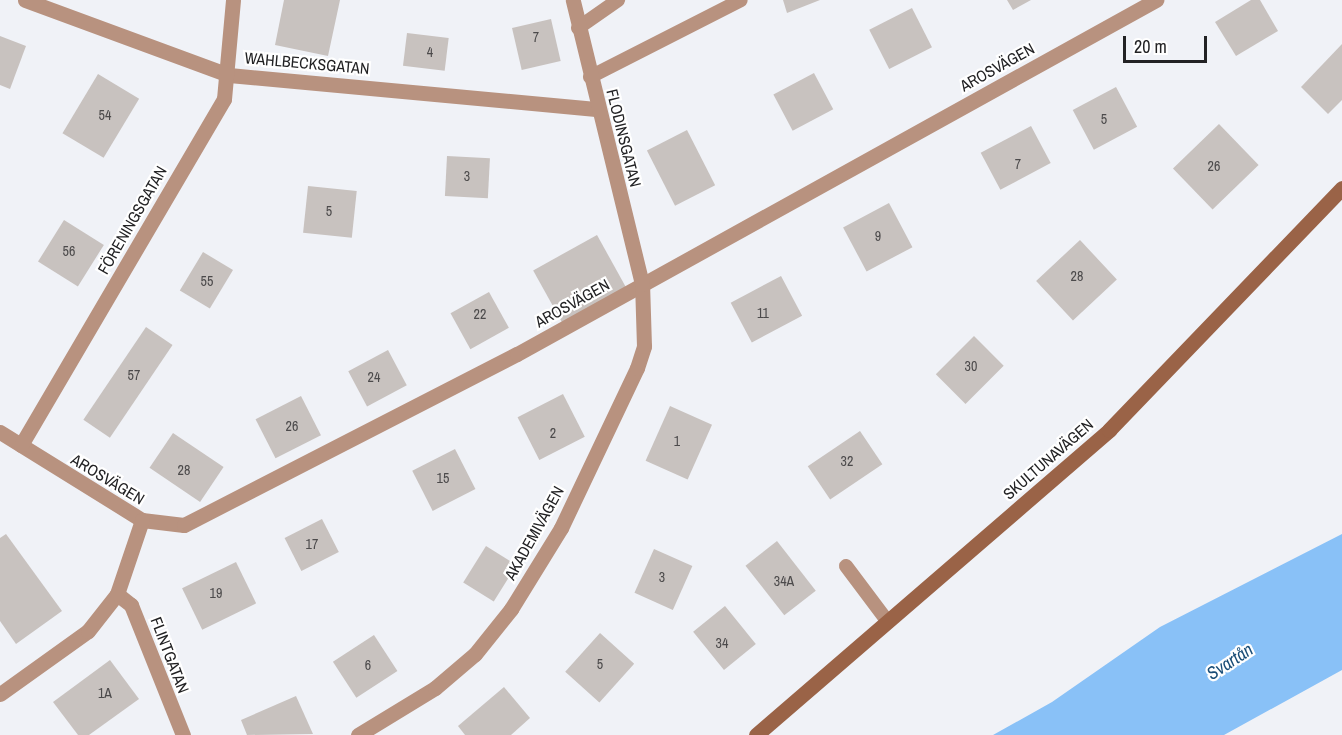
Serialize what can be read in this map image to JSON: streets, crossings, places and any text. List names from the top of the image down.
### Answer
{
  "streets": {
    "street": [
      "WAHLBECKSGATAN",
      "AROSVÄGEN",
      "FLODINSGATAN",
      "FÖRENINGSGATAN",
      "SKULTUNAVÄGEN",
      "AKADEMIVÄGEN",
      "FLINTGATAN"
    ]
  },
  "crossings": [
    ["WAHLBECKSGATAN", "FLODINSGATAN"],
    ["WAHLBECKSGATAN", "FÖRENINGSGATAN"],
    ["AROSVÄGEN", "FLODINSGATAN"],
    ["AROSVÄGEN", "FÖRENINGSGATAN"],
    ["AROSVÄGEN", "AKADEMIVÄGEN"],
    ["FLODINSGATAN", "AKADEMIVÄGEN"]
  ],
  "water": ["Svartån"],
  "house_numbers": [
    "7",
    "4",
    "54",
    "5",
    "7",
    "26",
    "3",
    "5",
    "9",
    "56",
    "28",
    "55",
    "11",
    "22",
    "30",
    "57",
    "24",
    "26",
    "2",
    "1",
    "32",
    "28",
    "15",
    "17",
    "3",
    "34A",
    "19",
    "34",
    "5",
    "6",
    "1A"
  ],
  "scale_bar": "20 m"
}
